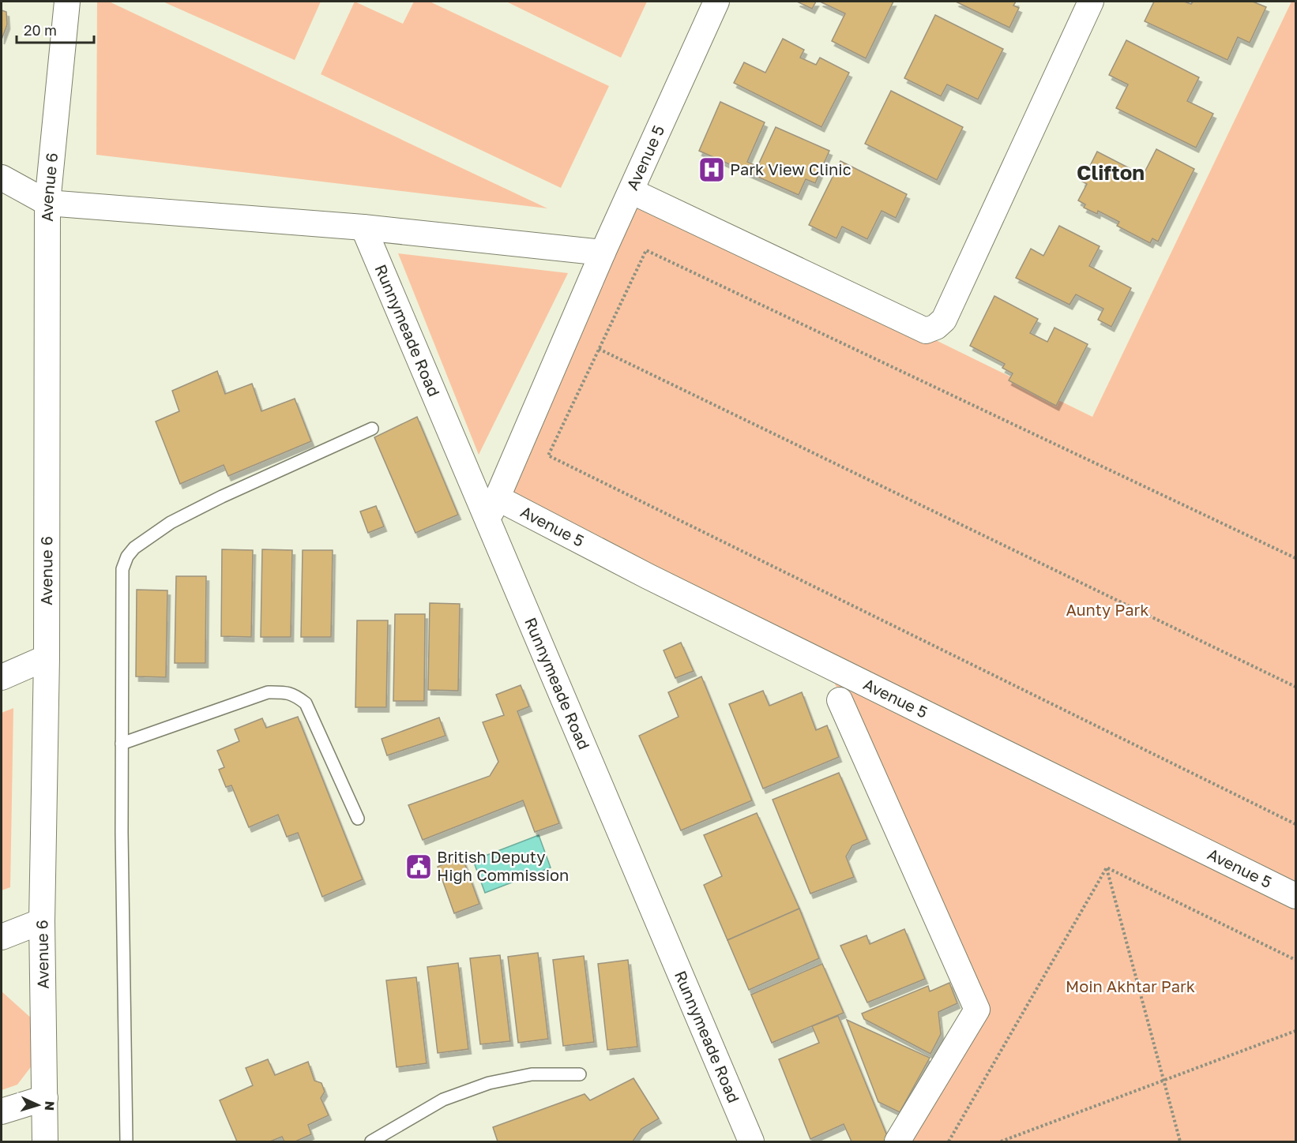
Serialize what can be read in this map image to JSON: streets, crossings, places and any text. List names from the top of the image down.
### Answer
{
  "streets": {
    "street": ["Avenue 5", "Avenue 6", "Runnymeade Road"]
  },
  "crossings": [
    ["Avenue 5", "Runnymeade Road"]
  ],
  "districts": ["Clifton"],
  "parks": ["Aunty Park", "Moin Akhtar Park"],
  "places": {
    "hospital": ["Park View Clinic"],
    "public building": ["British Deputy High Commission"]
  },
  "scale_bar": "20 m",
  "north": "right"
}
